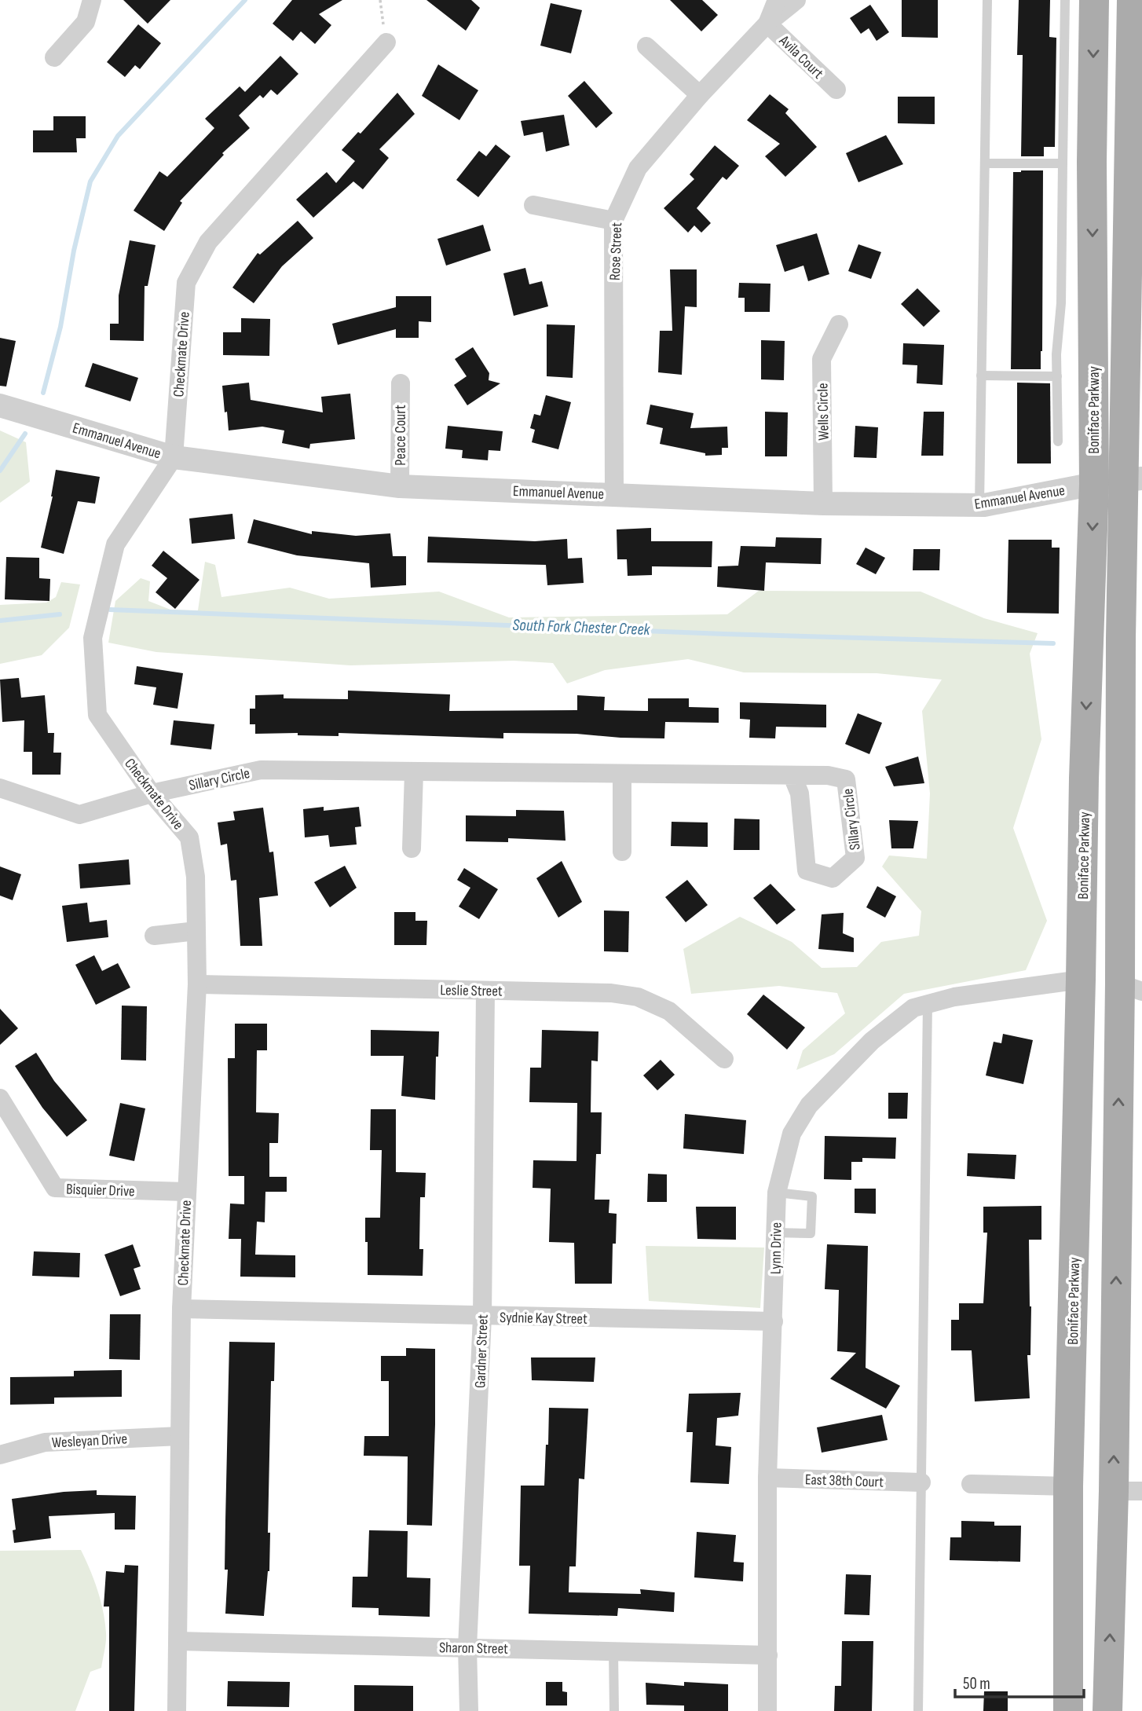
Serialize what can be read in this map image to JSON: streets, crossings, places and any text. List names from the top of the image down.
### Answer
{
  "streets": {
    "main road": ["Boniface Parkway"],
    "street": [
      "Avila Court",
      "Rose Street",
      "Checkmate Drive",
      "Wells Circle",
      "Peace Court",
      "Emmanuel Avenue",
      "Sillary Circle",
      "Leslie Street",
      "Bisquier Drive",
      "Lynn Drive",
      "Sydnie Kay Street",
      "Gardner Street",
      "Wesleyan Drive",
      "East 38th Court",
      "Sharon Street"
    ]
  },
  "crossings": [
    ["Avila Court", "Rose Street"],
    ["Rose Street", "Emmanuel Avenue"],
    ["Checkmate Drive", "Emmanuel Avenue"],
    ["Checkmate Drive", "Sillary Circle"],
    ["Checkmate Drive", "Leslie Street"],
    ["Checkmate Drive", "Bisquier Drive"],
    ["Checkmate Drive", "Sydnie Kay Street"],
    ["Checkmate Drive", "Wesleyan Drive"],
    ["Checkmate Drive", "Sharon Street"],
    ["Boniface Parkway", "Emmanuel Avenue"],
    ["Boniface Parkway", "Lynn Drive"],
    ["Wells Circle", "Emmanuel Avenue"],
    ["Peace Court", "Emmanuel Avenue"],
    ["Leslie Street", "Gardner Street"],
    ["Lynn Drive", "Sydnie Kay Street"],
    ["Lynn Drive", "East 38th Court"],
    ["Lynn Drive", "Sharon Street"],
    ["Sydnie Kay Street", "Gardner Street"],
    ["Gardner Street", "Sharon Street"]
  ],
  "water": ["South Fork Chester Creek"],
  "scale_bar": "50 m"
}
